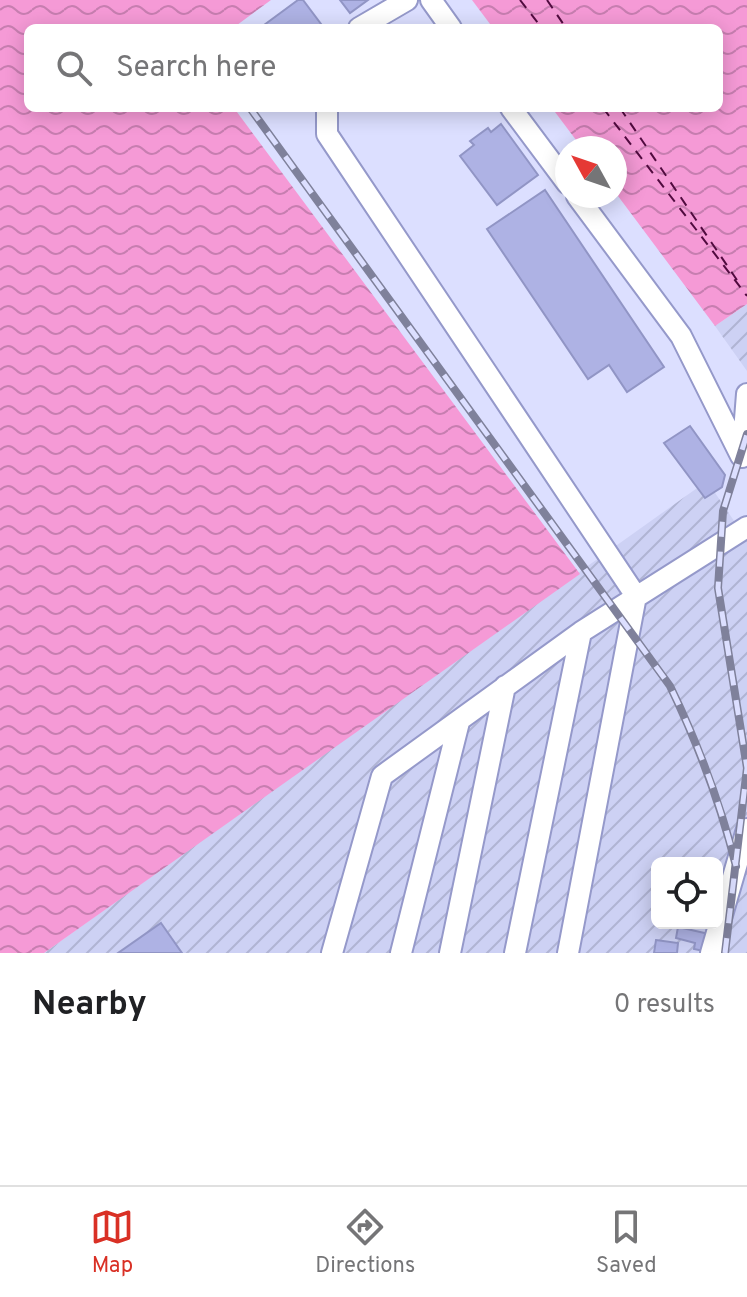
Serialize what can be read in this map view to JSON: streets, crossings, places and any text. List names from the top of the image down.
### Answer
{
  "north": "top left",
  "page": {
    "search": "Search here",
    "heading": ["Nearby", "0 results"],
    "nav": ["Map", "Directions", "Saved"]
  }
}
